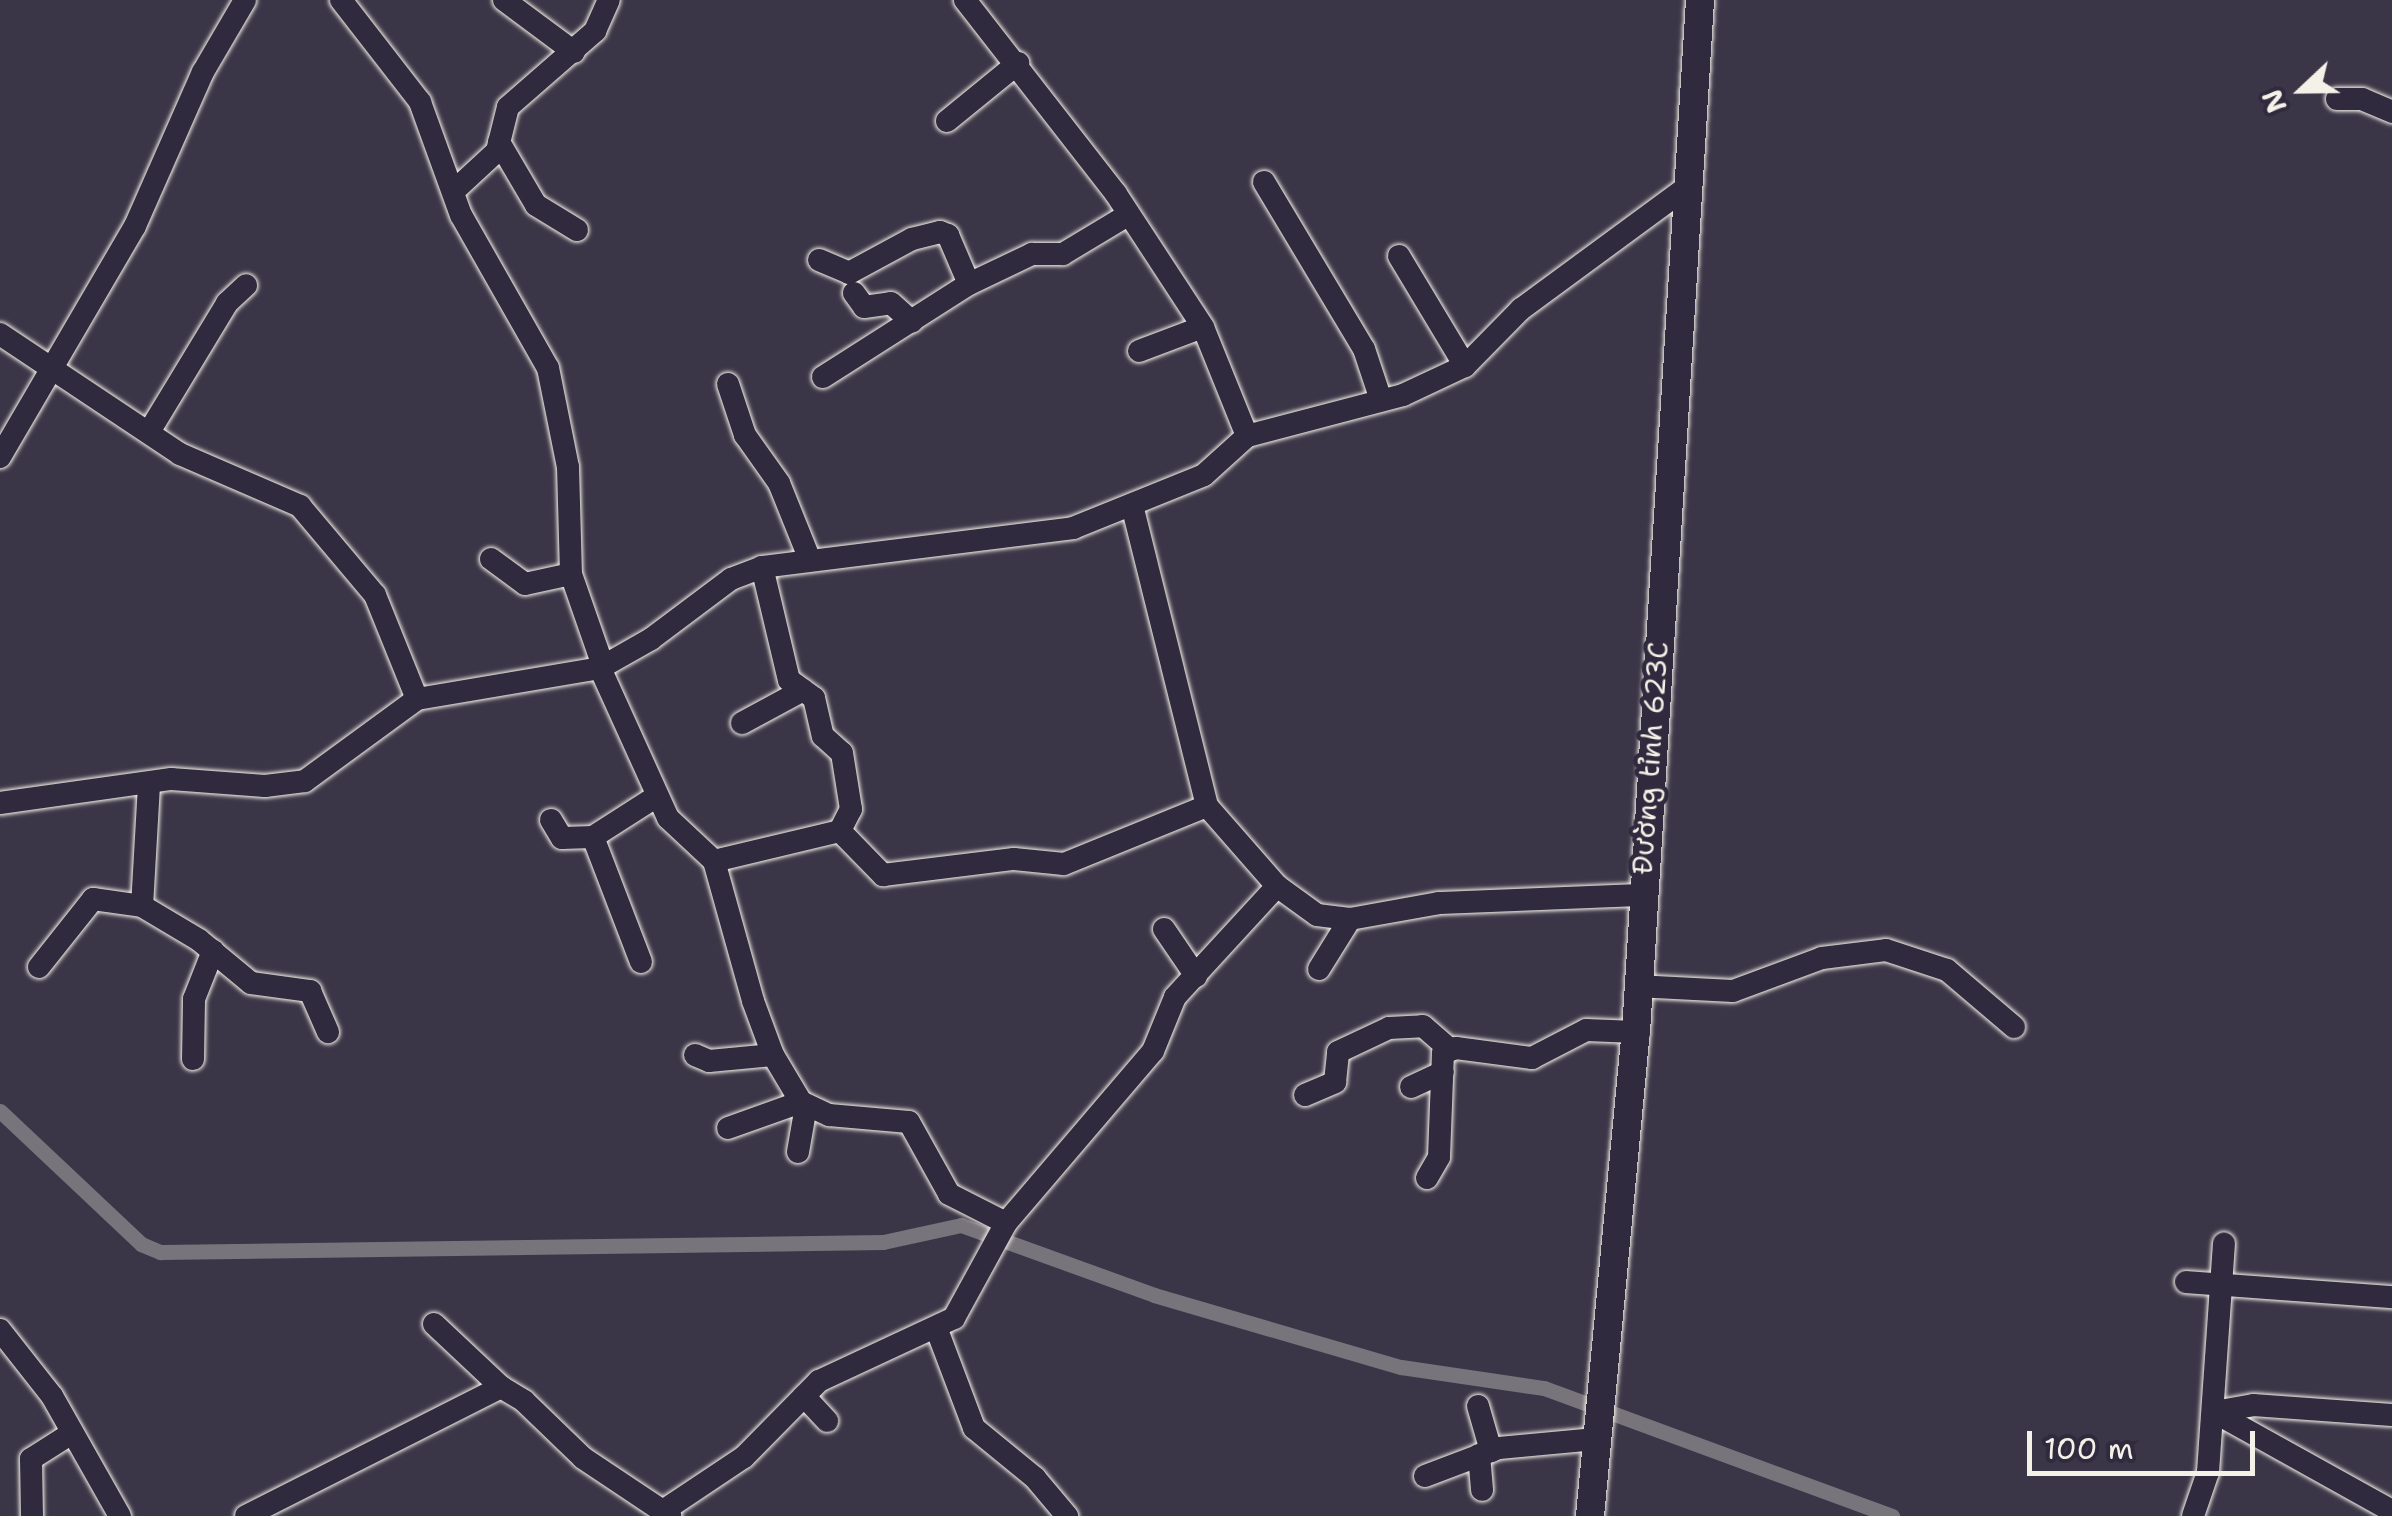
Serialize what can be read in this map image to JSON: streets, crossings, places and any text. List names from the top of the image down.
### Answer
{
  "streets": {
    "main road": ["Đường tỉnh 623C"]
  },
  "scale_bar": "100 m",
  "north": "left"
}
